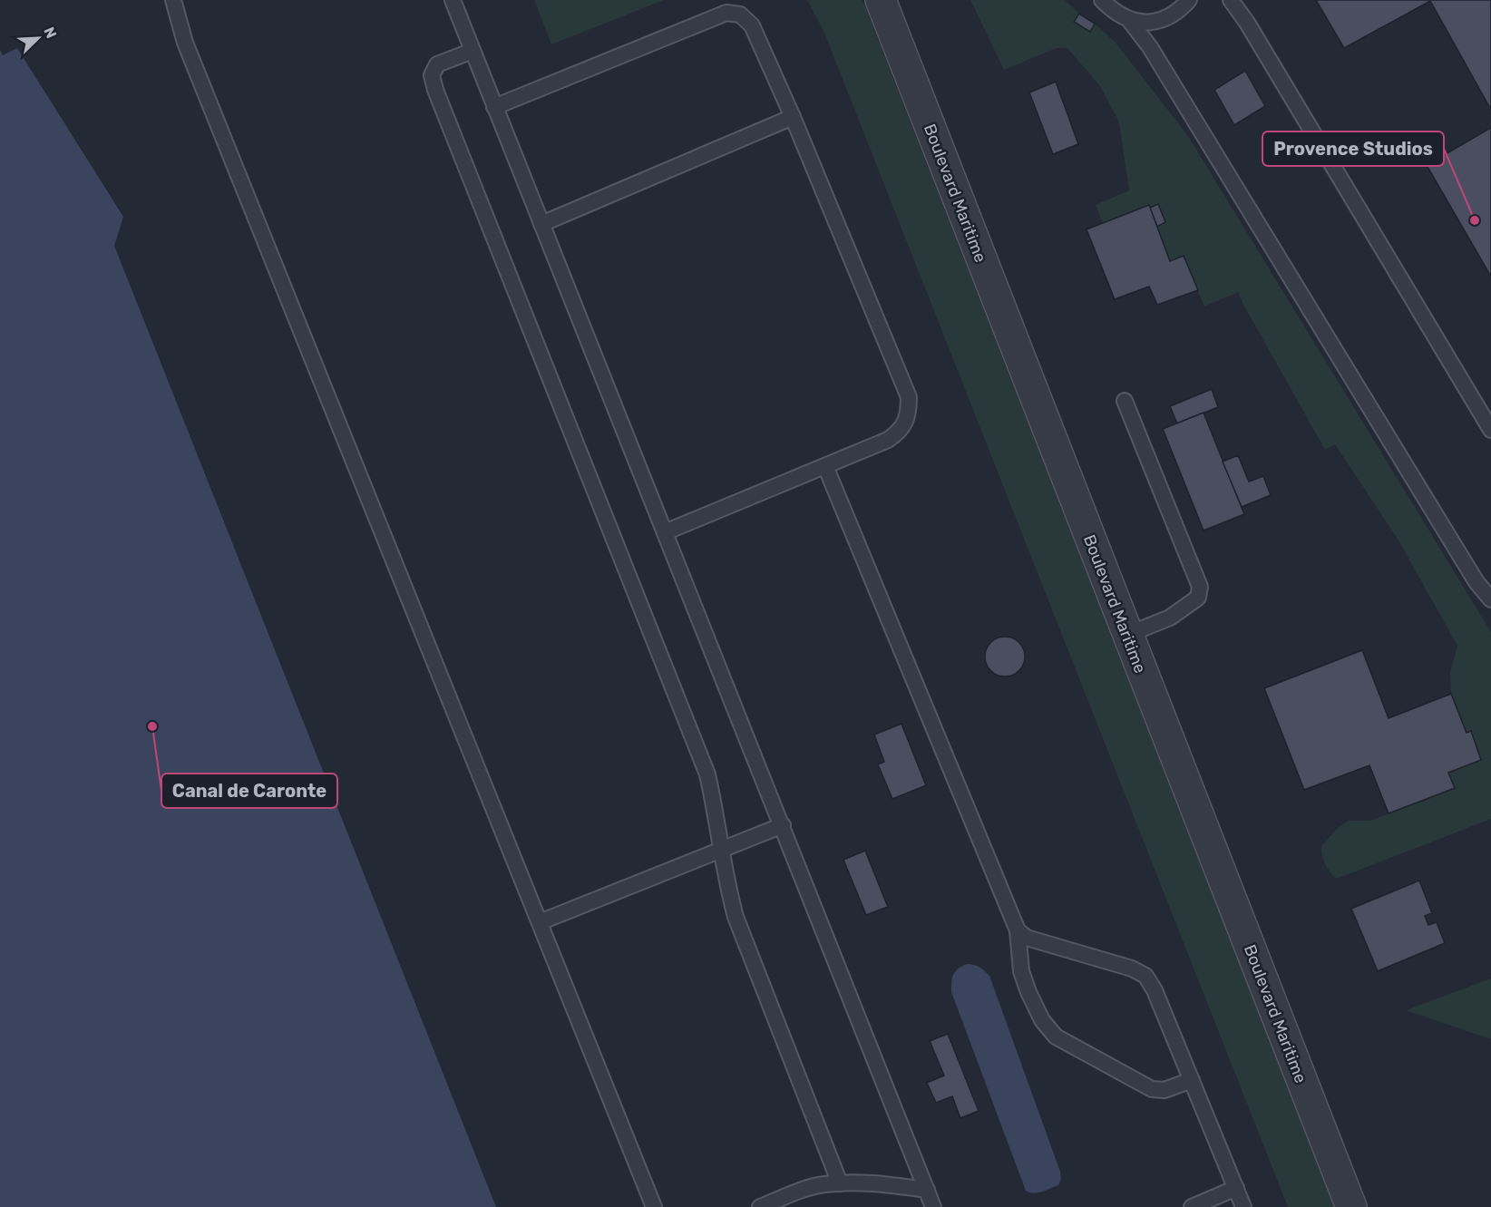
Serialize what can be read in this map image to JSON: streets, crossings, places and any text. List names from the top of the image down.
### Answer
{
  "streets": {
    "street": ["Boulevard Maritime"]
  },
  "places": ["Provence Studios", "Canal de Caronte"],
  "north": "top right"
}
